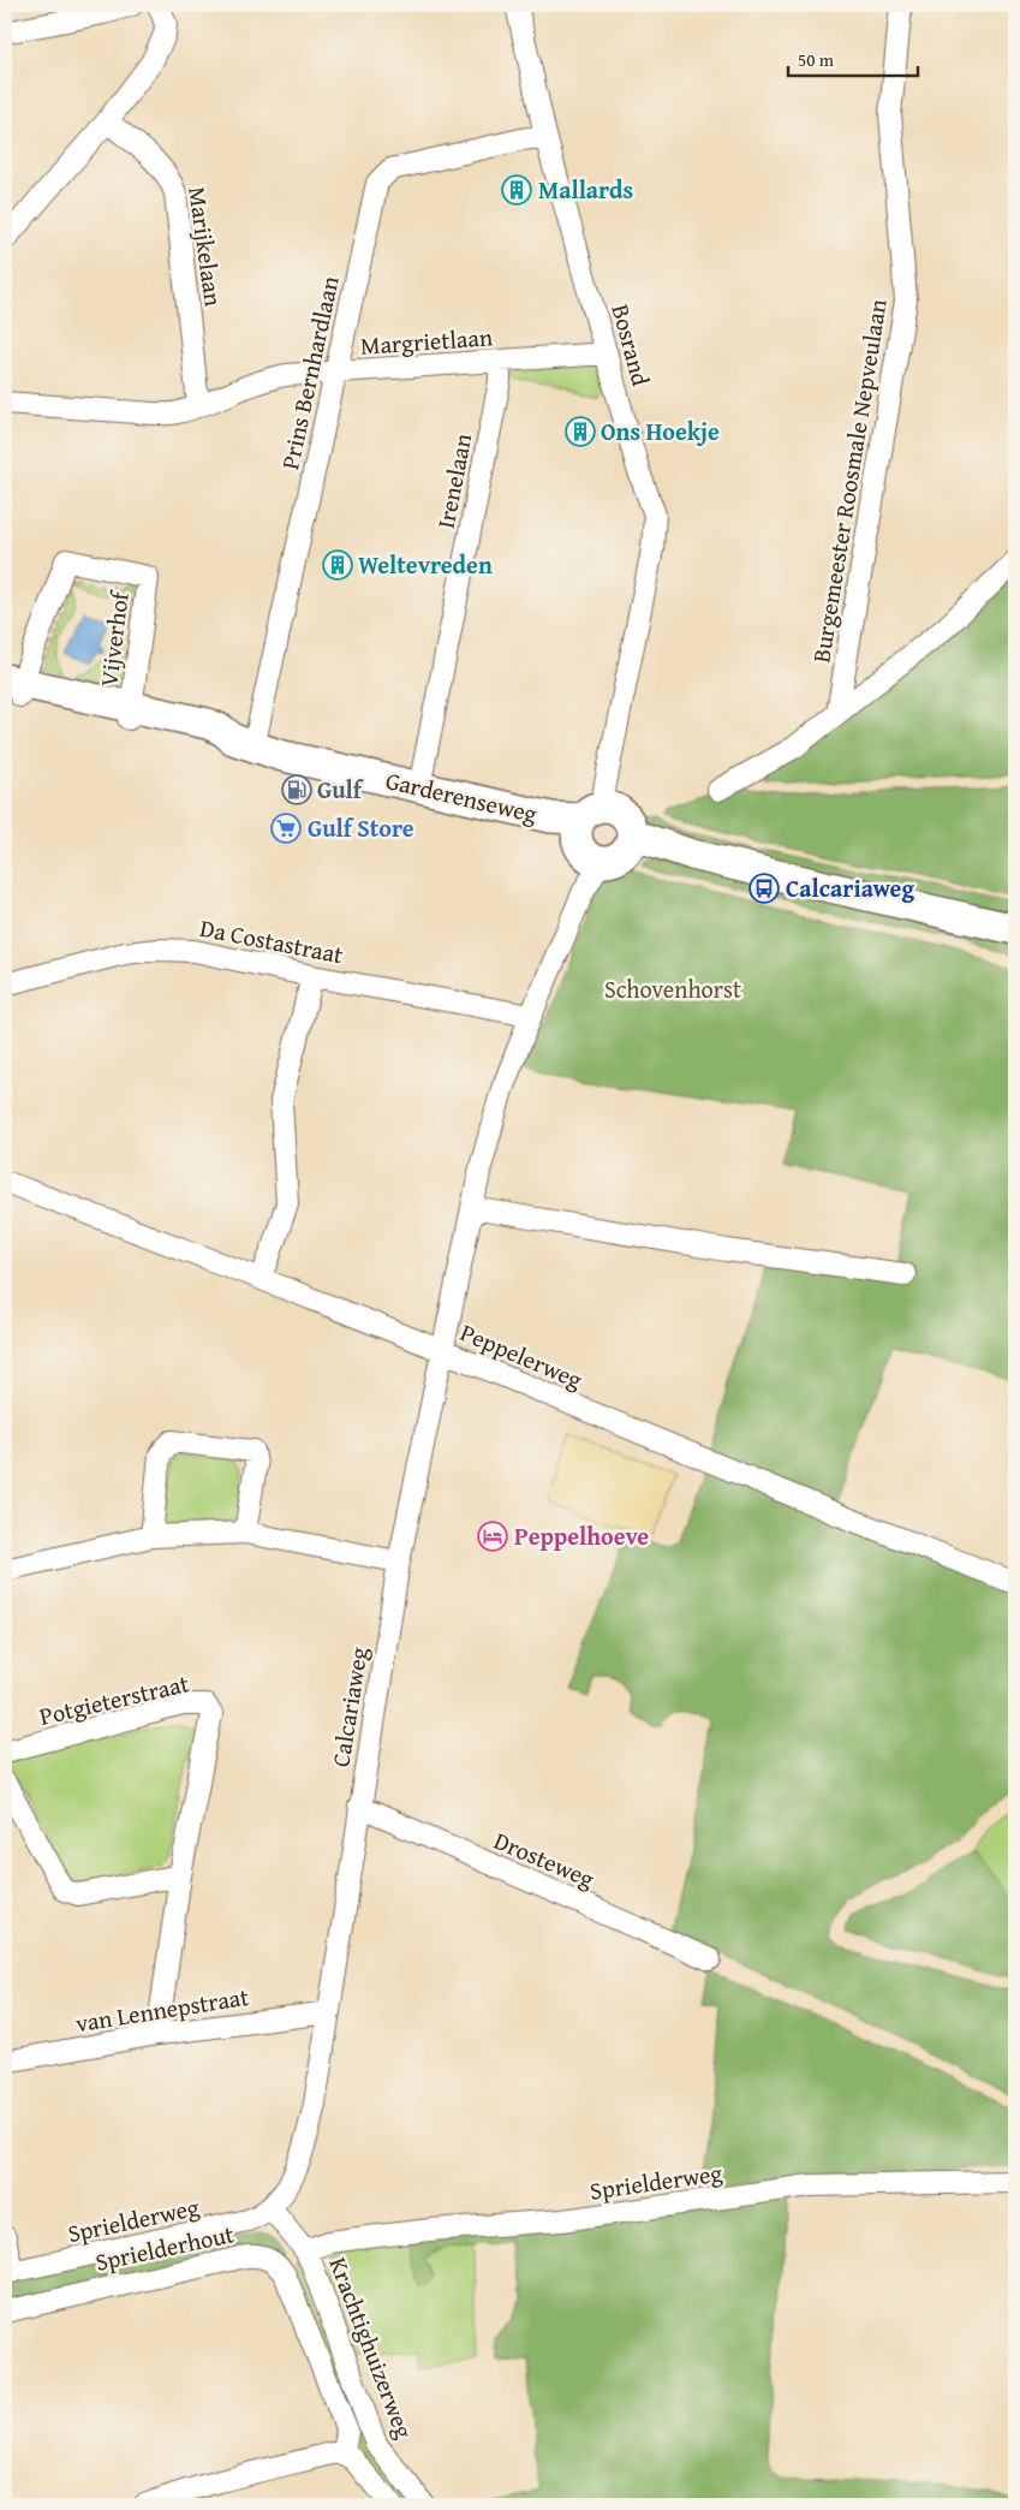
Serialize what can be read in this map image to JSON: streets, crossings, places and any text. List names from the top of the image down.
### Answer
{
  "streets": {
    "main road": ["Garderenseweg"],
    "street": [
      "Marijkelaan",
      "Margrietlaan",
      "Bosrand",
      "Prins Bernhardlaan",
      "Irenelaan",
      "Burgemeester Roosmale Nepveulaan",
      "Vijverhof",
      "Da Costastraat",
      "Peppelerweg",
      "Potgieterstraat",
      "Calcariaweg",
      "Drosteweg",
      "van Lennepstraat",
      "Sprielderweg",
      "Sprielderhout",
      "Krachtighuizerweg"
    ]
  },
  "crossings": [
    ["Marijkelaan", "Margrietlaan"],
    ["Margrietlaan", "Bosrand"],
    ["Margrietlaan", "Prins Bernhardlaan"],
    ["Margrietlaan", "Irenelaan"],
    ["Bosrand", "Prins Bernhardlaan"],
    ["Bosrand", "Garderenseweg"],
    ["Bosrand", "Calcariaweg"],
    ["Prins Bernhardlaan", "Garderenseweg"],
    ["Irenelaan", "Garderenseweg"],
    ["Vijverhof", "Garderenseweg"],
    ["Garderenseweg", "Calcariaweg"],
    ["Da Costastraat", "Calcariaweg"],
    ["Peppelerweg", "Calcariaweg"],
    ["Potgieterstraat", "van Lennepstraat"],
    ["Calcariaweg", "Drosteweg"],
    ["Calcariaweg", "van Lennepstraat"],
    ["Calcariaweg", "Sprielderweg"],
    ["Calcariaweg", "Krachtighuizerweg"],
    ["Sprielderweg", "Krachtighuizerweg"]
  ],
  "parks": ["Schovenhorst"],
  "places": {
    "building": ["Mallards", "Ons Hoekje", "Weltevreden"],
    "fuel station": ["Gulf"],
    "supermarket": ["Gulf Store"],
    "bus stop": ["Calcariaweg"],
    "hotel": ["Peppelhoeve"]
  },
  "scale_bar": "50 m"
}
